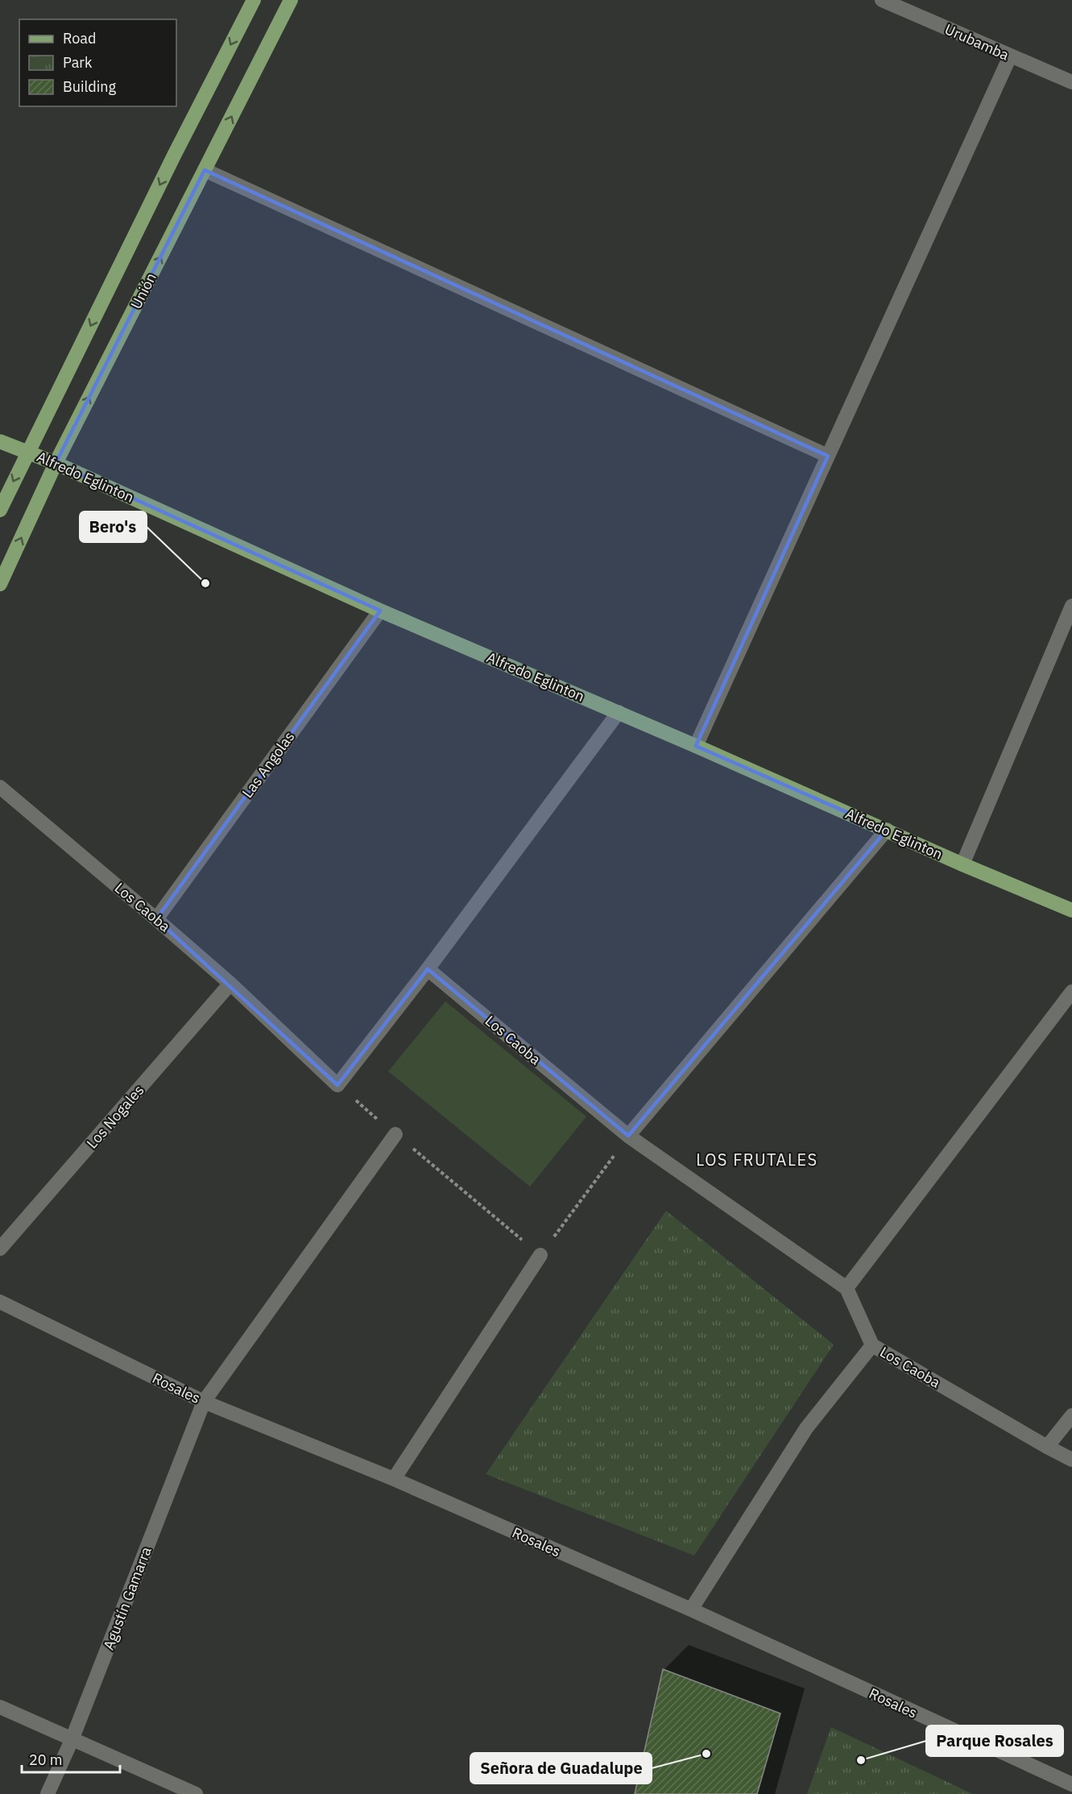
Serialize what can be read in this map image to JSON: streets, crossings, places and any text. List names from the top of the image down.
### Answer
{
  "streets": {
    "main road": ["Unión", "Alfredo Eglinton"],
    "street": [
      "Urubamba",
      "Las Angolas",
      "Los Caoba",
      "Los Nogales",
      "Rosales",
      "Agustín Gamarra"
    ]
  },
  "crossings": [
    ["Unión", "Alfredo Eglinton"],
    ["Alfredo Eglinton", "Las Angolas"],
    ["Las Angolas", "Los Caoba"],
    ["Los Caoba", "Los Nogales"],
    ["Rosales", "Agustín Gamarra"]
  ],
  "districts": ["LOS FRUTALES"],
  "places": ["Bero's", "Señora de Guadalupe", "Parque Rosales"],
  "legend": ["Road", "Park", "Building"],
  "scale_bar": "20 m"
}
